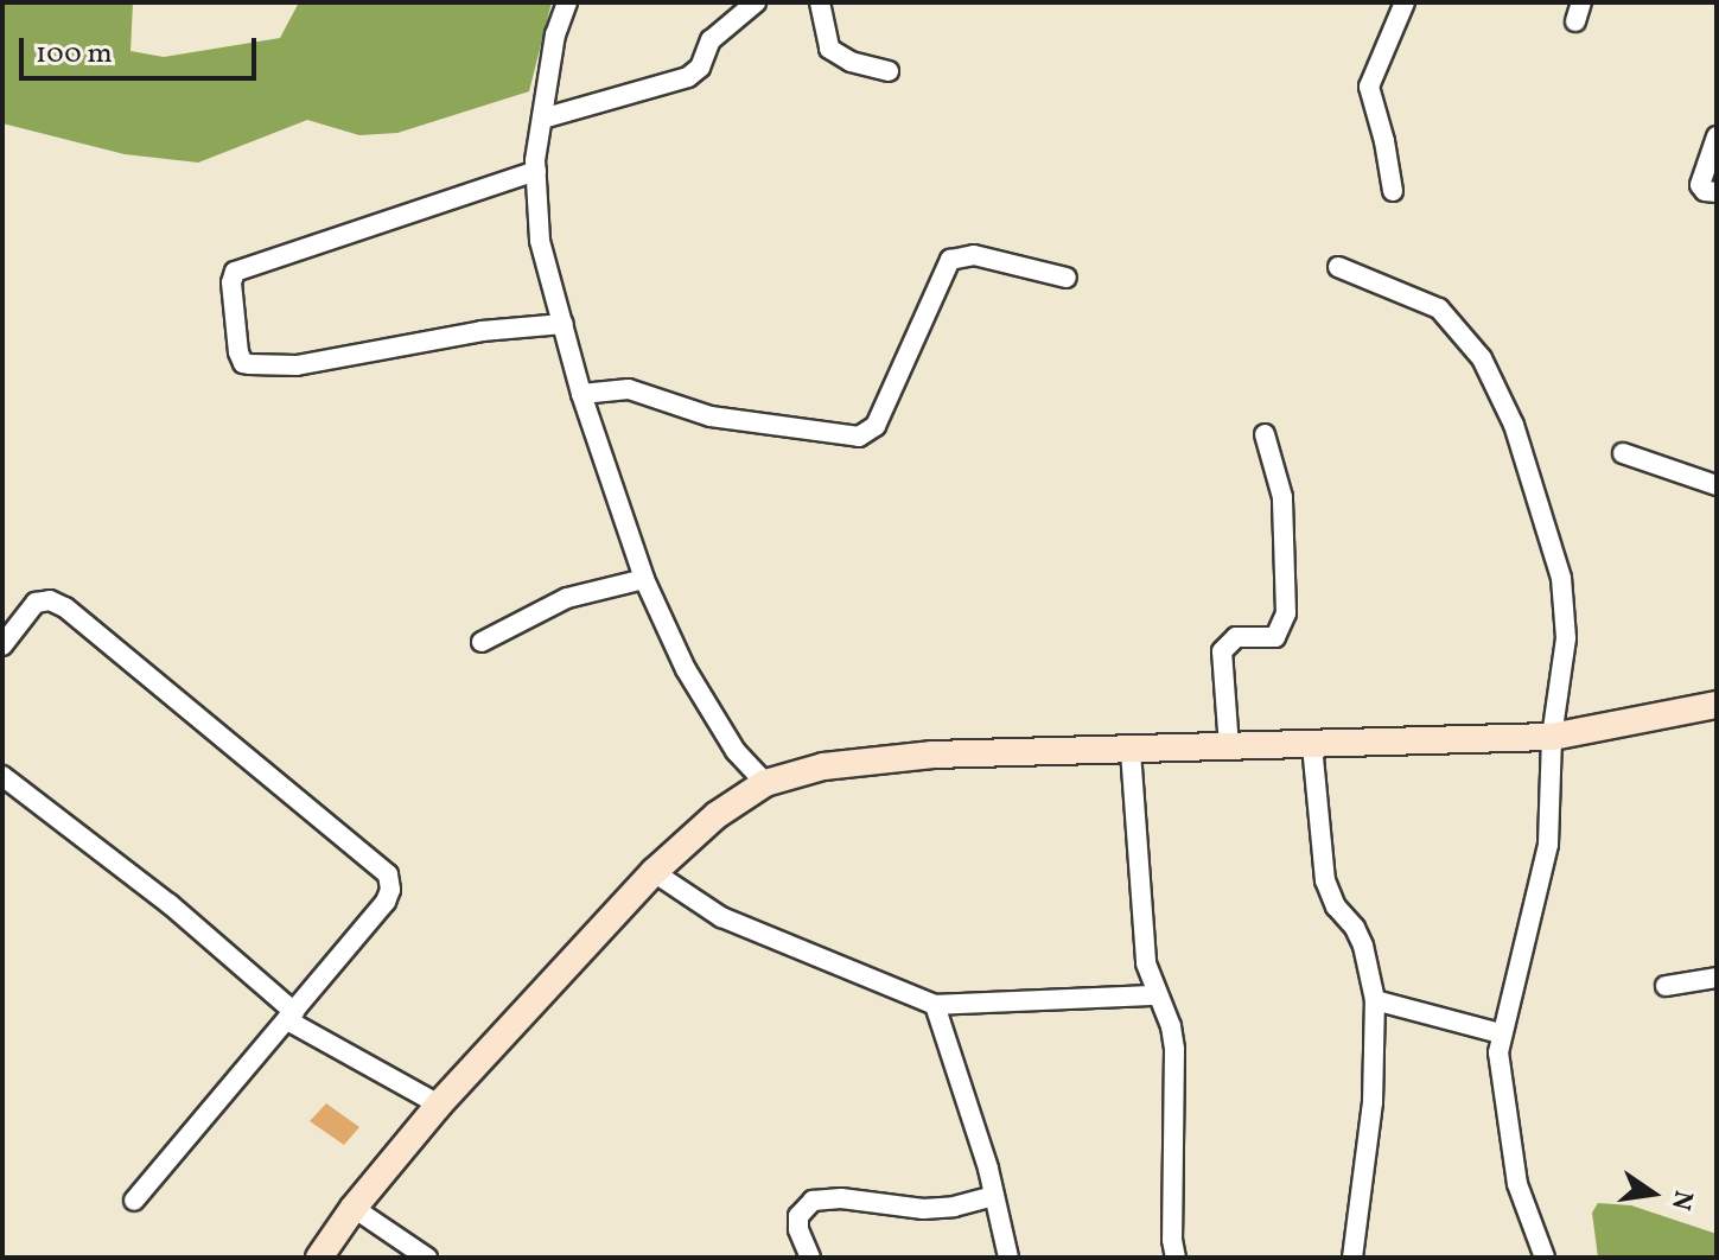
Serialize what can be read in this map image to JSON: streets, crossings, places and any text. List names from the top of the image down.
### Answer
{
  "scale_bar": "100 m",
  "north": "right"
}
